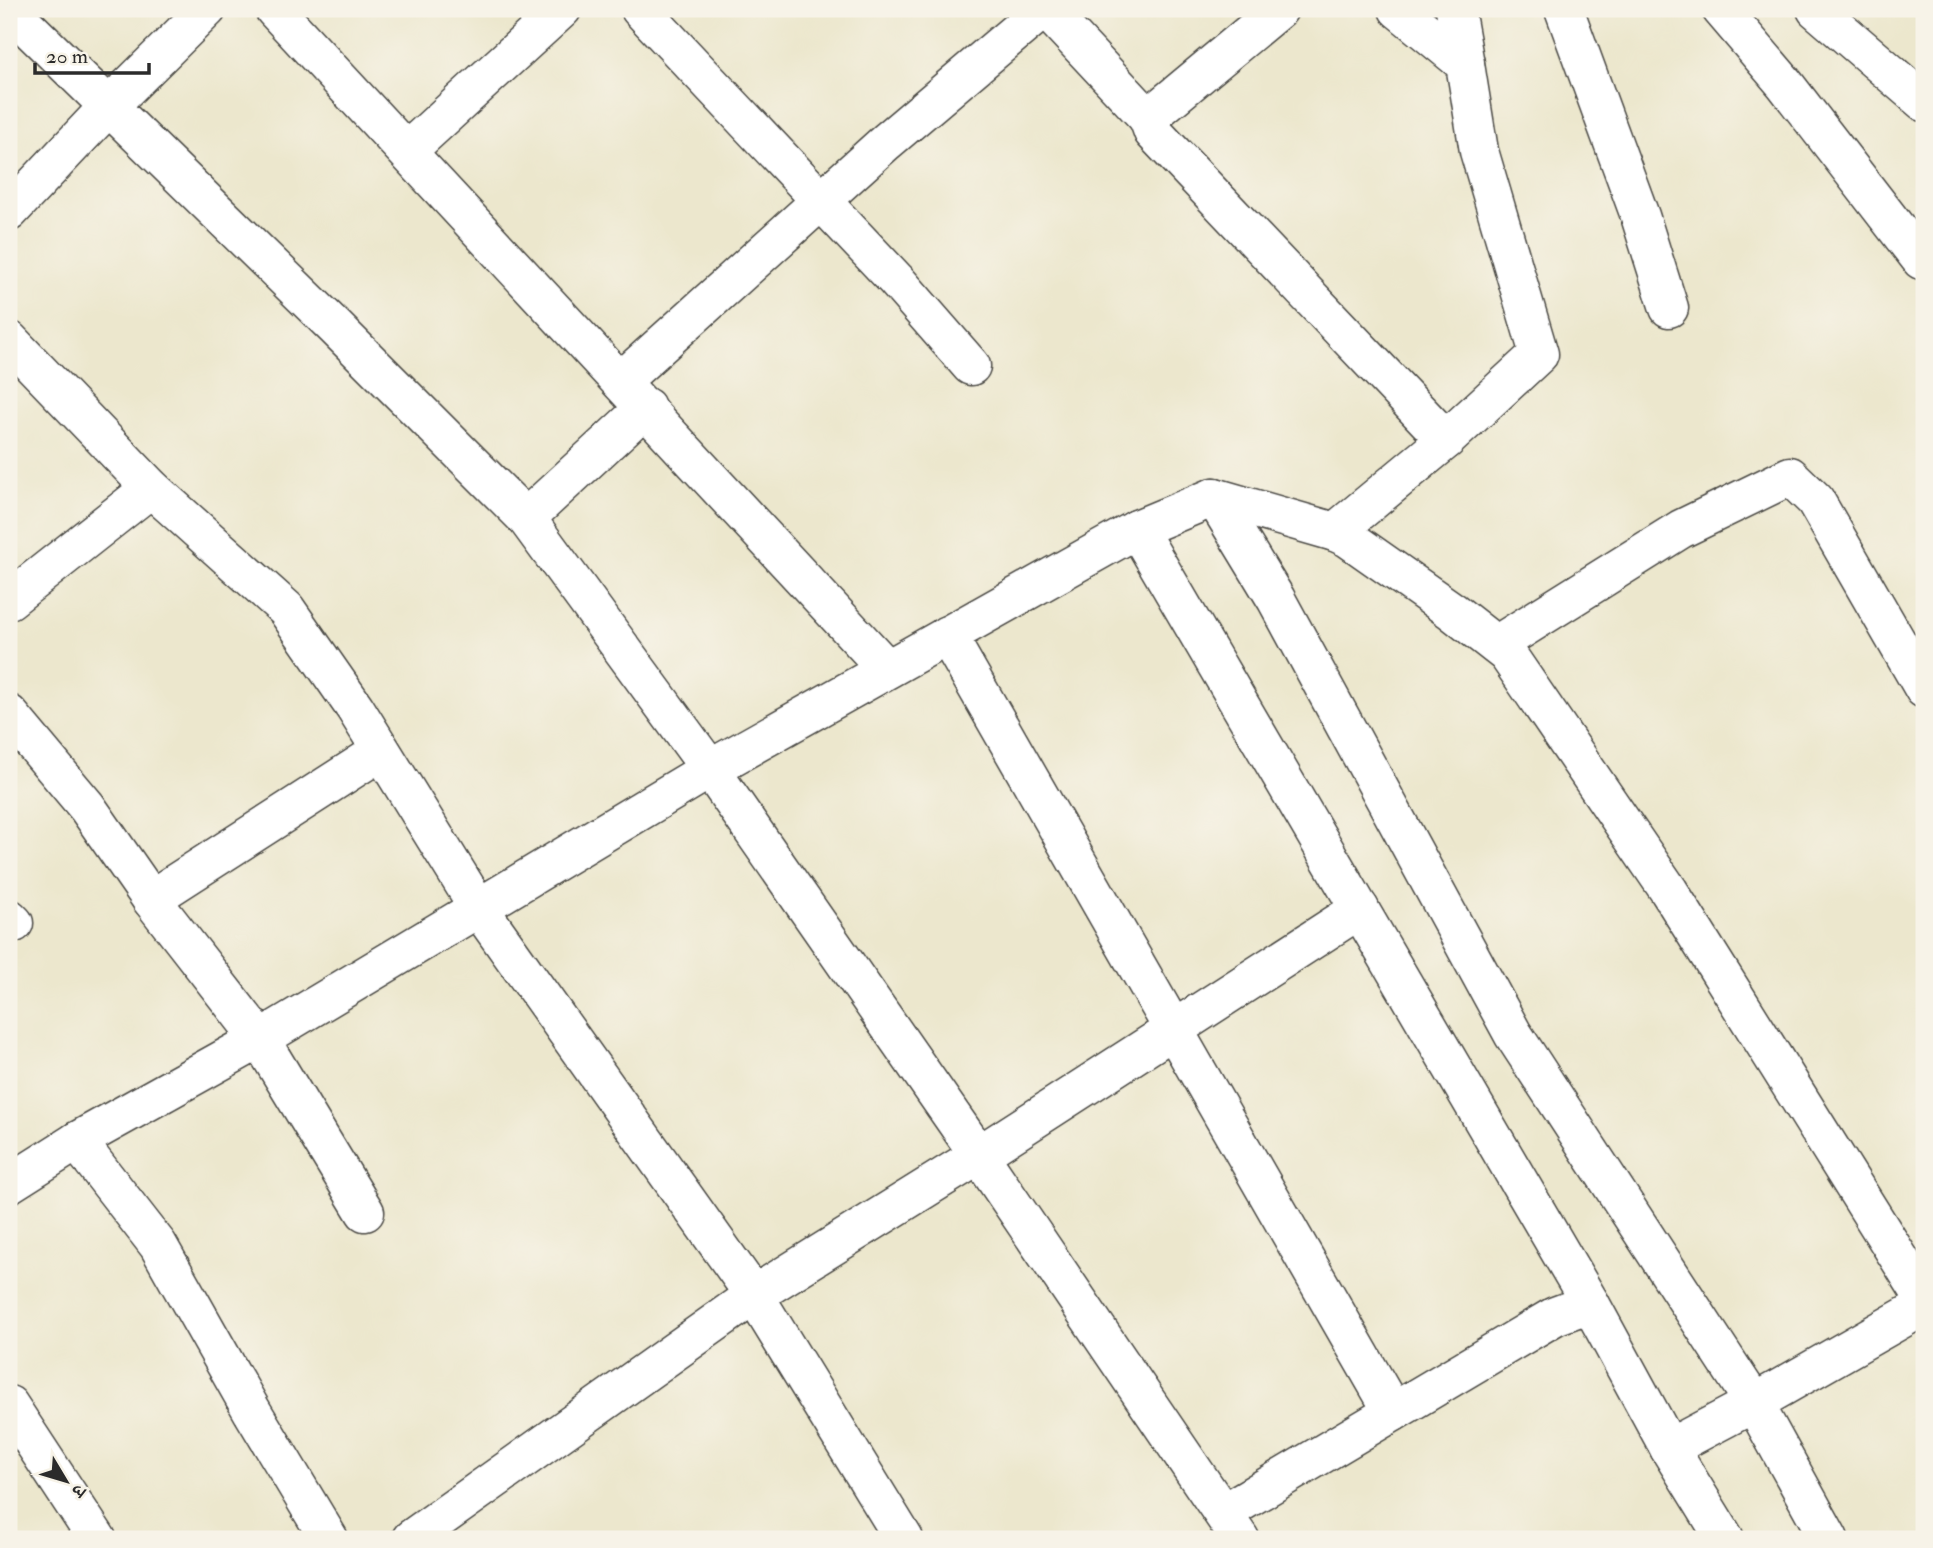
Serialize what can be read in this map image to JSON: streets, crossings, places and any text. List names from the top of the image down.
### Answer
{
  "scale_bar": "20 m",
  "north": "bottom right"
}
